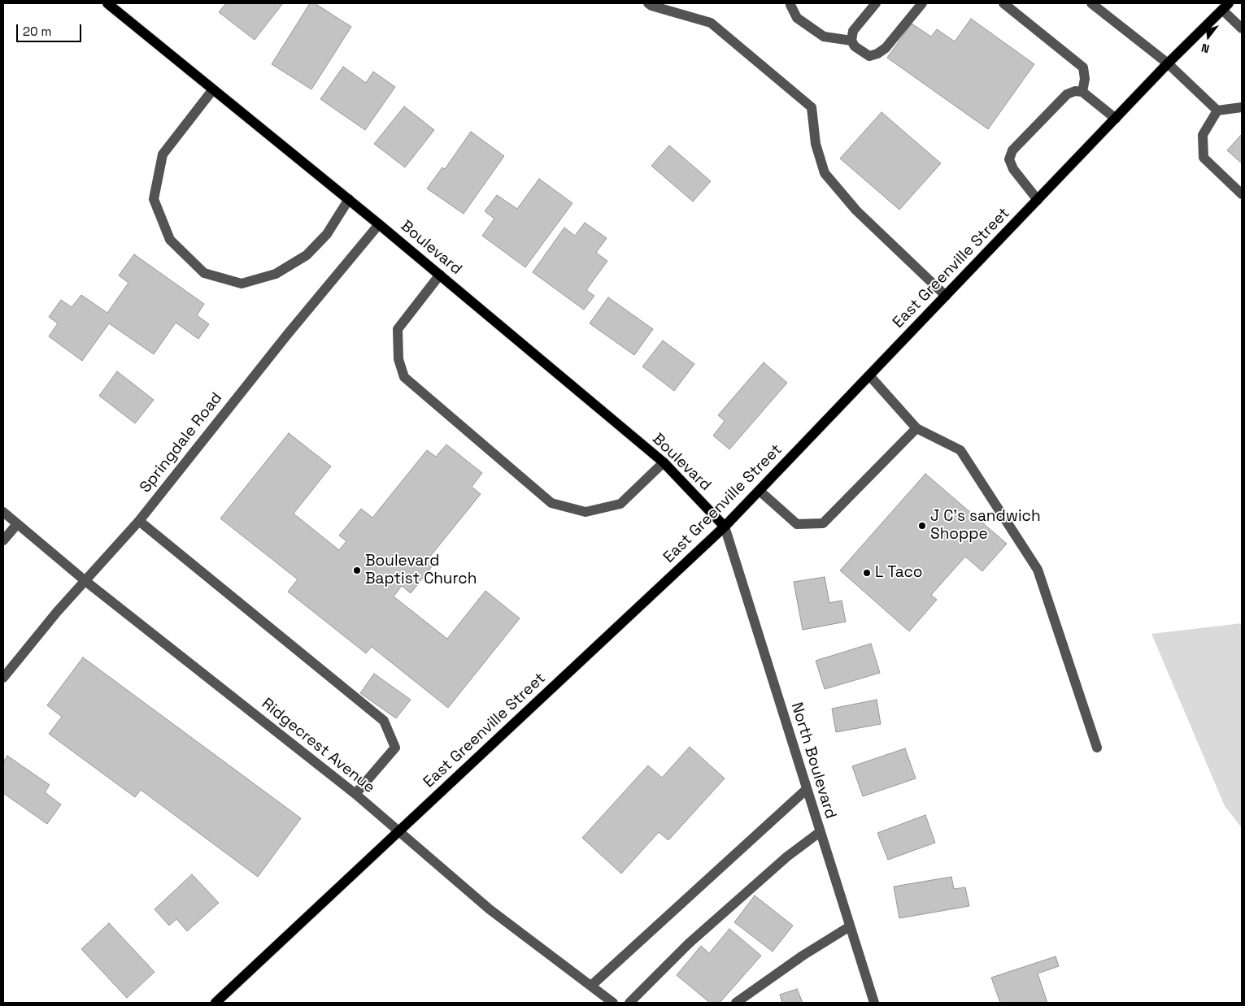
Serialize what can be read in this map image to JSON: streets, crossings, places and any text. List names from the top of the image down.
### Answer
{
  "streets": {
    "main road": ["Boulevard", "East Greenville Street"],
    "street": ["Springdale Road", "Ridgecrest Avenue", "North Boulevard"]
  },
  "crossings": [
    ["Boulevard", "East Greenville Street"],
    ["Boulevard", "Springdale Road"],
    ["Boulevard", "North Boulevard"],
    ["East Greenville Street", "Ridgecrest Avenue"],
    ["East Greenville Street", "North Boulevard"],
    ["Springdale Road", "Ridgecrest Avenue"]
  ],
  "places": ["J C's sandwich Shoppe", "Boulevard Baptist Church", "L Taco"],
  "scale_bar": "20 m",
  "north": "bottom"
}
